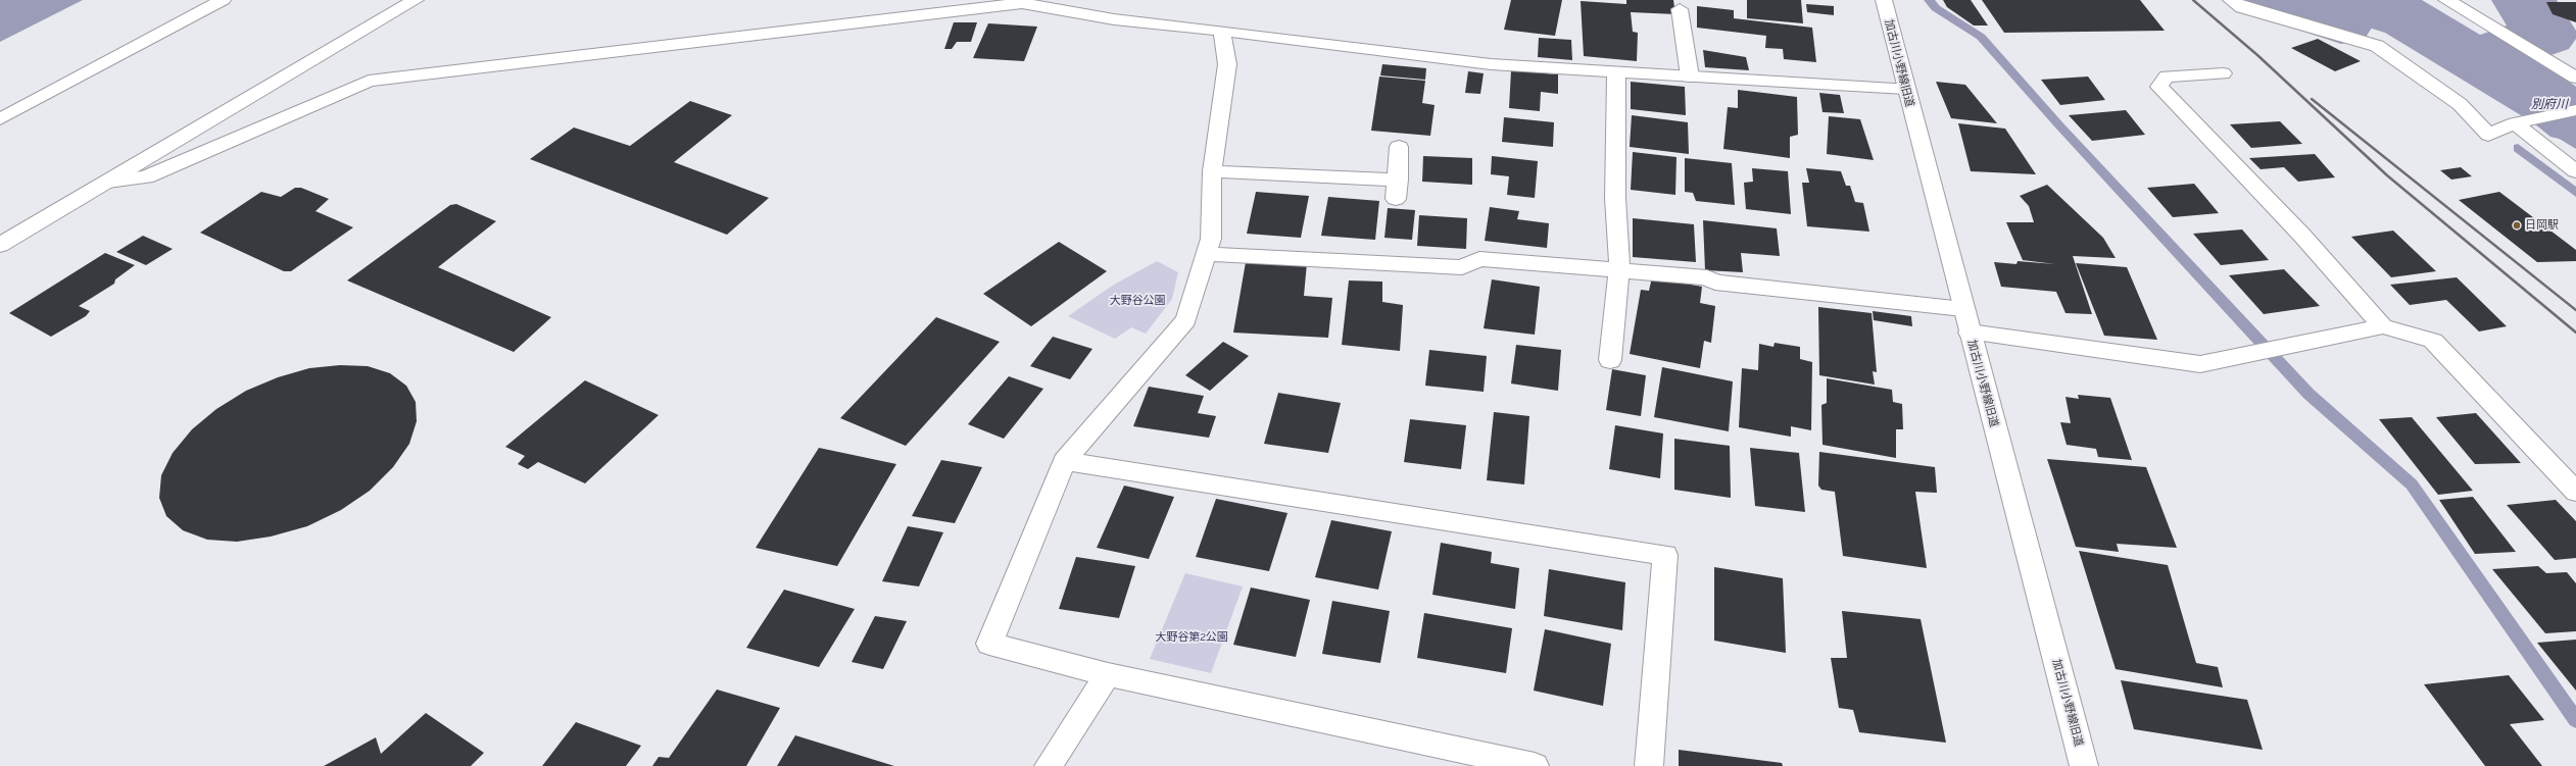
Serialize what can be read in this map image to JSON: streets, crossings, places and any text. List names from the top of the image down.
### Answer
{
  "streets": {
    "street": ["加古川小野線旧道"]
  },
  "water": ["別府川"],
  "parks": ["大野谷公園", "大野谷第2公園"],
  "places": ["日岡駅"]
}
